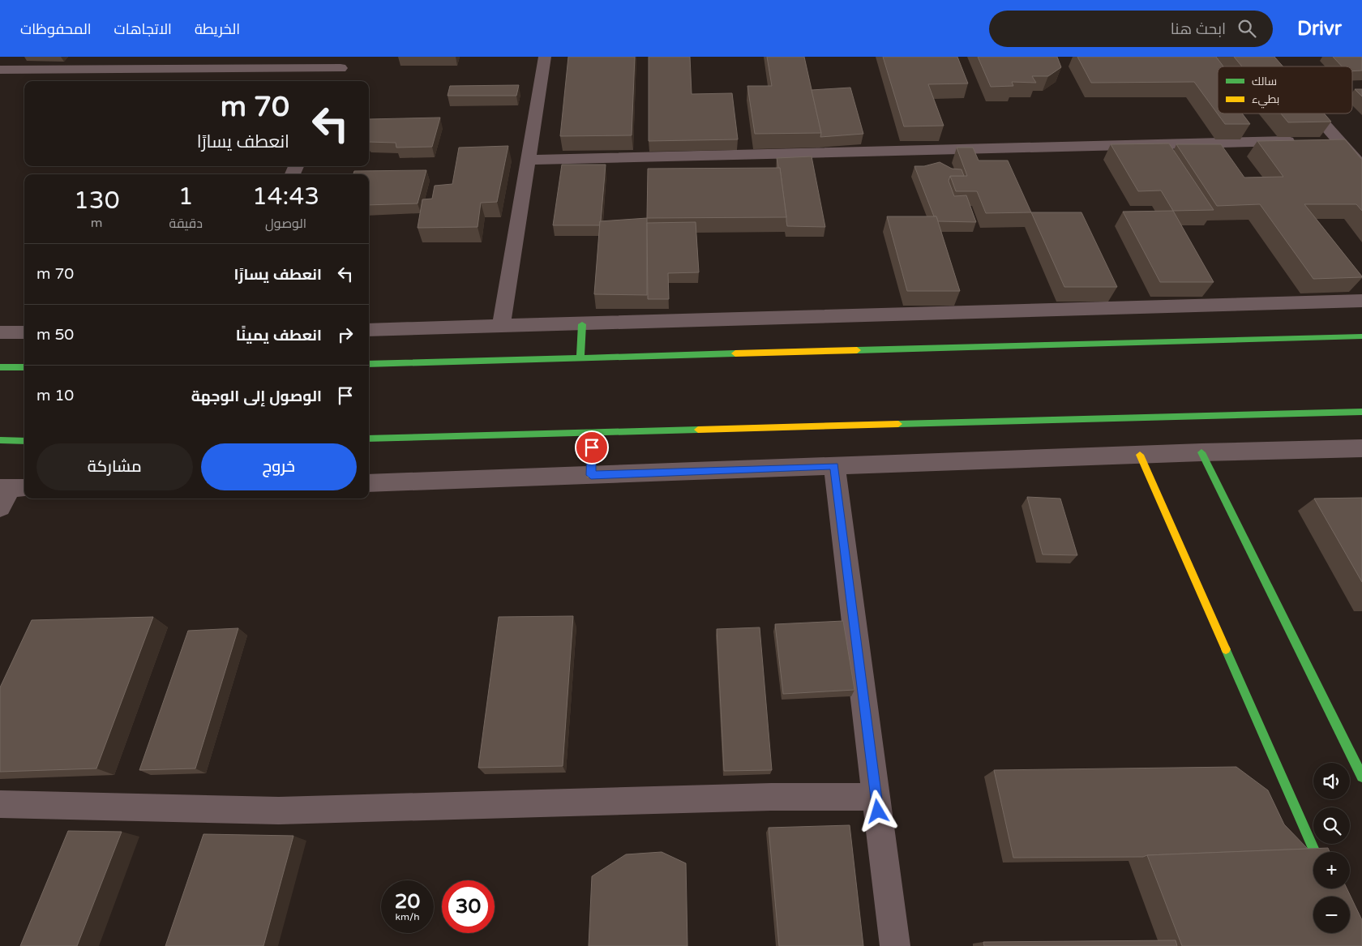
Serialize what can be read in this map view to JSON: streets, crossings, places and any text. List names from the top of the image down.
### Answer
{
  "legend": ["سالك", "بطيء"],
  "page": {
    "header": "Drivr",
    "search": "ابحث هنا",
    "nav": ["الخريطة", "الاتجاهات", "المحفوظات"],
    "turn": ["70 m", "انعطف يسارًا"],
    "eta": [
      "14:43",
      "الوصول",
      "1",
      "دقيقة",
      "130",
      "m"
    ],
    "list": [
      {
        "name": "انعطف يسارًا",
        "value": "70 m"
      },
      {
        "name": "انعطف يمينًا",
        "value": "50 m"
      },
      {
        "name": "الوصول إلى الوجهة",
        "value": "10 m"
      }
    ],
    "buttons": ["خروج", "مشاركة"],
    "map_buttons": ["+", "−"],
    "speed": "20 km/h",
    "limit": "30"
  }
}
